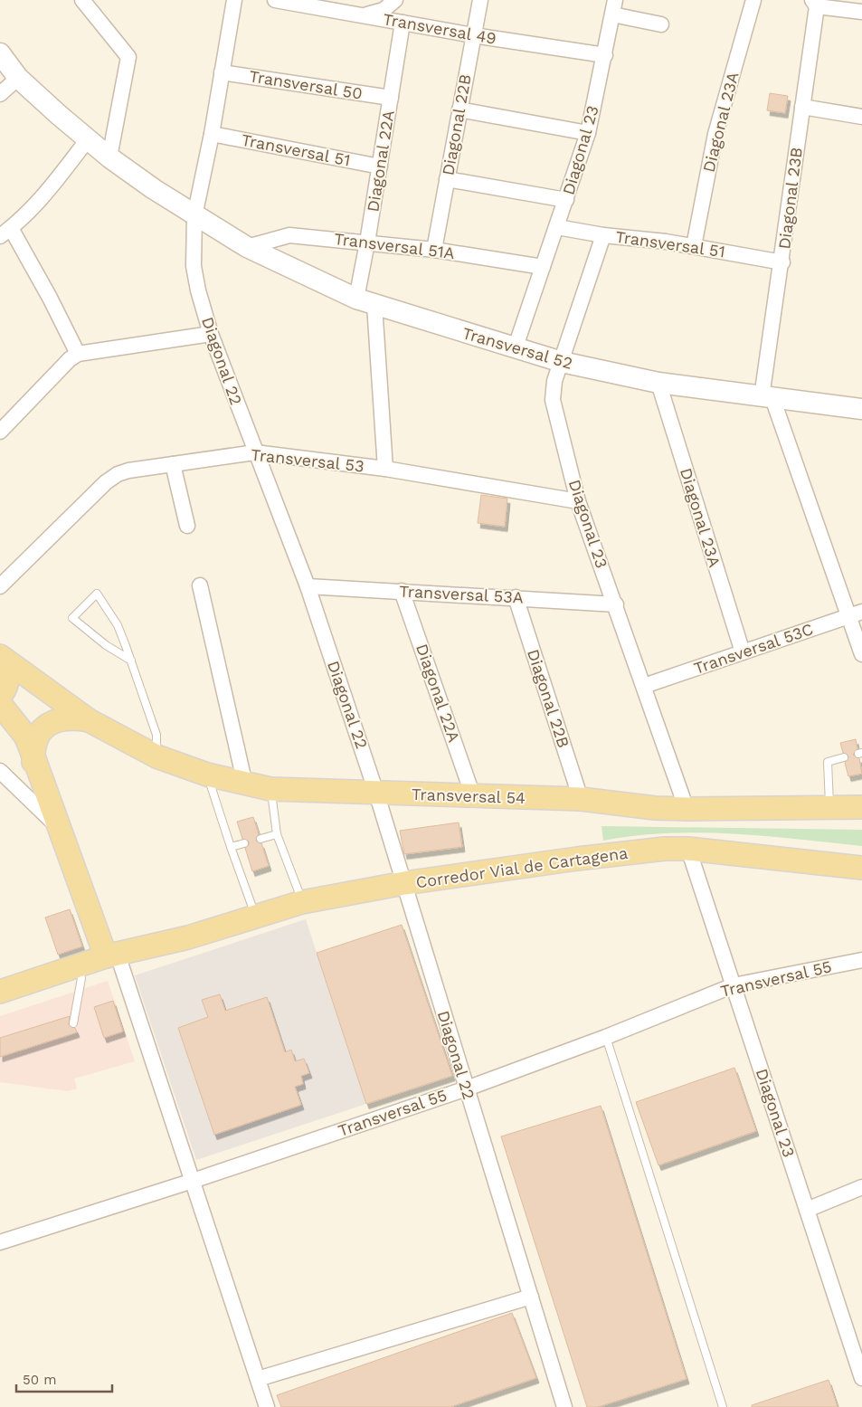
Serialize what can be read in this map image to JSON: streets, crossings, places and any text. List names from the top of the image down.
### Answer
{
  "streets": {
    "main road": ["Transversal 54", "Corredor Vial de Cartagena"],
    "street": [
      "Transversal 49",
      "Transversal 50",
      "Diagonal 23A",
      "Diagonal 22B",
      "Transversal 51",
      "Diagonal 23",
      "Diagonal 22A",
      "Diagonal 23B",
      "Transversal 51A",
      "Transversal 52",
      "Diagonal 22",
      "Transversal 53",
      "Transversal 53A",
      "Transversal 53C",
      "Transversal 55"
    ]
  },
  "crossings": [
    ["Transversal 49", "Diagonal 22B"],
    ["Transversal 49", "Diagonal 23"],
    ["Transversal 49", "Diagonal 22A"],
    ["Transversal 50", "Diagonal 22A"],
    ["Transversal 50", "Diagonal 22"],
    ["Diagonal 23A", "Transversal 51"],
    ["Diagonal 23A", "Transversal 52"],
    ["Diagonal 23A", "Transversal 53C"],
    ["Diagonal 22B", "Transversal 51A"],
    ["Diagonal 22B", "Transversal 53A"],
    ["Diagonal 22B", "Transversal 54"],
    ["Transversal 51", "Diagonal 23"],
    ["Transversal 51", "Diagonal 22A"],
    ["Transversal 51", "Diagonal 23B"],
    ["Transversal 51", "Diagonal 22"],
    ["Diagonal 23", "Transversal 51A"],
    ["Diagonal 23", "Transversal 52"],
    ["Diagonal 23", "Transversal 53"],
    ["Diagonal 23", "Transversal 53A"],
    ["Diagonal 23", "Transversal 53C"],
    ["Diagonal 23", "Transversal 54"],
    ["Diagonal 23", "Corredor Vial de Cartagena"],
    ["Diagonal 23", "Transversal 55"],
    ["Diagonal 22A", "Transversal 51A"],
    ["Diagonal 22A", "Transversal 52"],
    ["Diagonal 22A", "Transversal 53"],
    ["Diagonal 22A", "Transversal 53A"],
    ["Diagonal 22A", "Transversal 54"],
    ["Diagonal 23B", "Transversal 52"],
    ["Diagonal 23B", "Transversal 53C"],
    ["Transversal 51A", "Transversal 52"],
    ["Transversal 52", "Diagonal 22"],
    ["Diagonal 22", "Transversal 53"],
    ["Diagonal 22", "Transversal 53A"],
    ["Diagonal 22", "Transversal 54"],
    ["Diagonal 22", "Corredor Vial de Cartagena"],
    ["Diagonal 22", "Transversal 55"]
  ],
  "scale_bar": "50 m"
}
